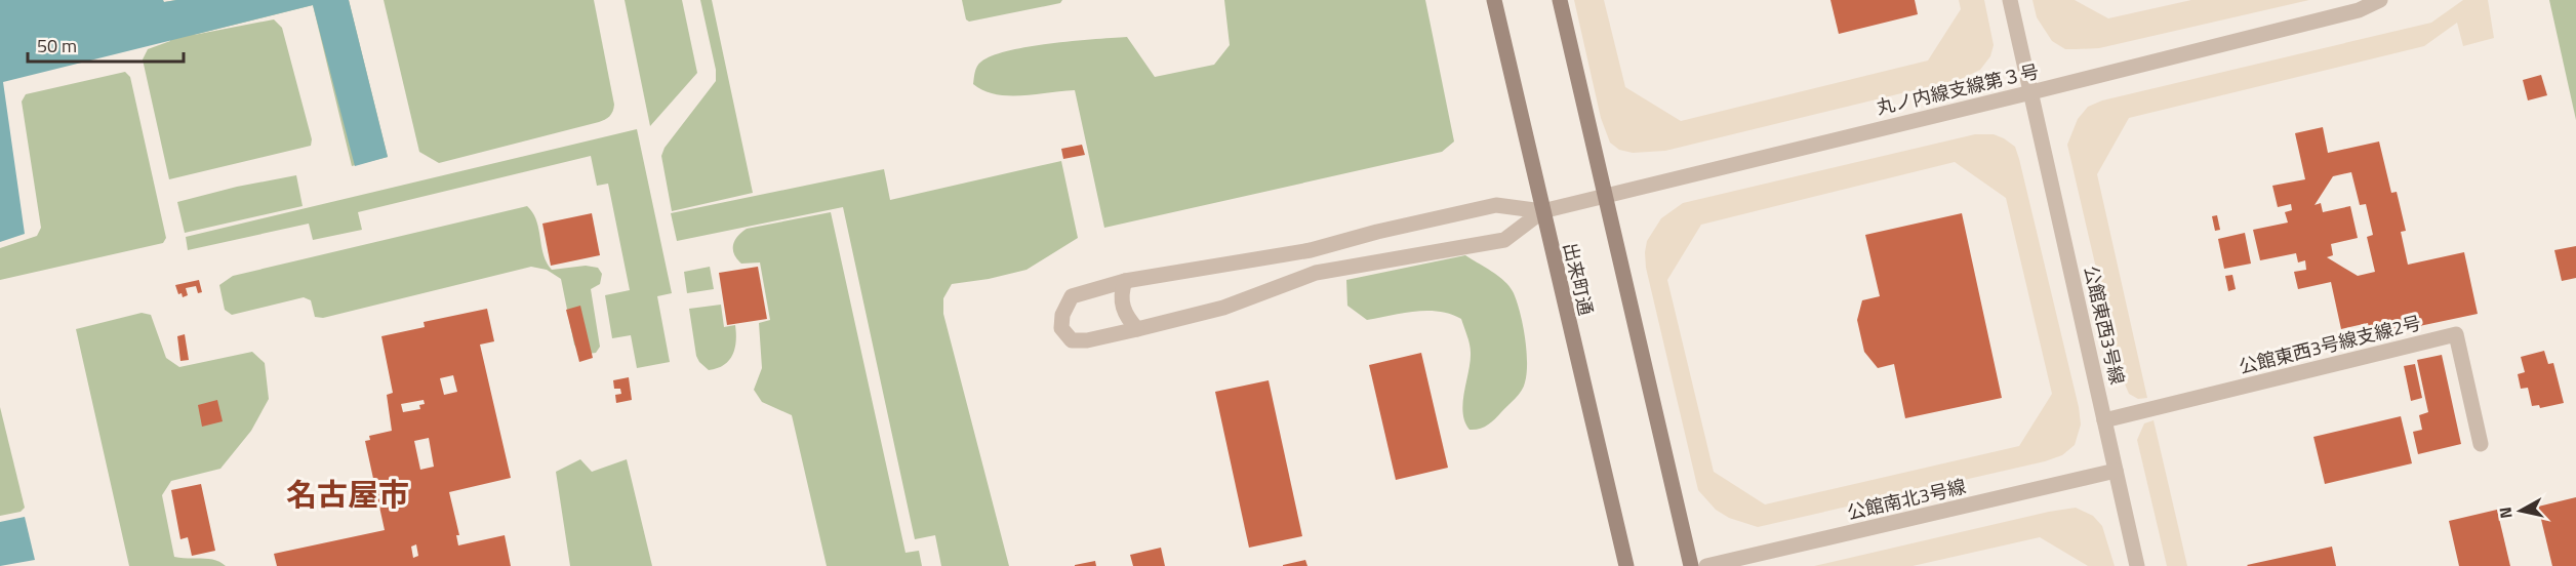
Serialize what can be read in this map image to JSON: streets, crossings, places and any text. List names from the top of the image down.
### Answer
{
  "streets": {
    "main road": ["出来町通"],
    "street": [
      "丸ノ内線支線第３号",
      "公館東西3号線",
      "公館東西3号線支線2号",
      "公館南北3号線"
    ]
  },
  "crossings": [
    ["丸ノ内線支線第３号", "出来町通"],
    ["丸ノ内線支線第３号", "公館東西3号線"],
    ["公館東西3号線", "公館東西3号線支線2号"],
    ["公館東西3号線", "公館南北3号線"]
  ],
  "districts": ["名古屋市"],
  "scale_bar": "50 m",
  "north": "left"
}
